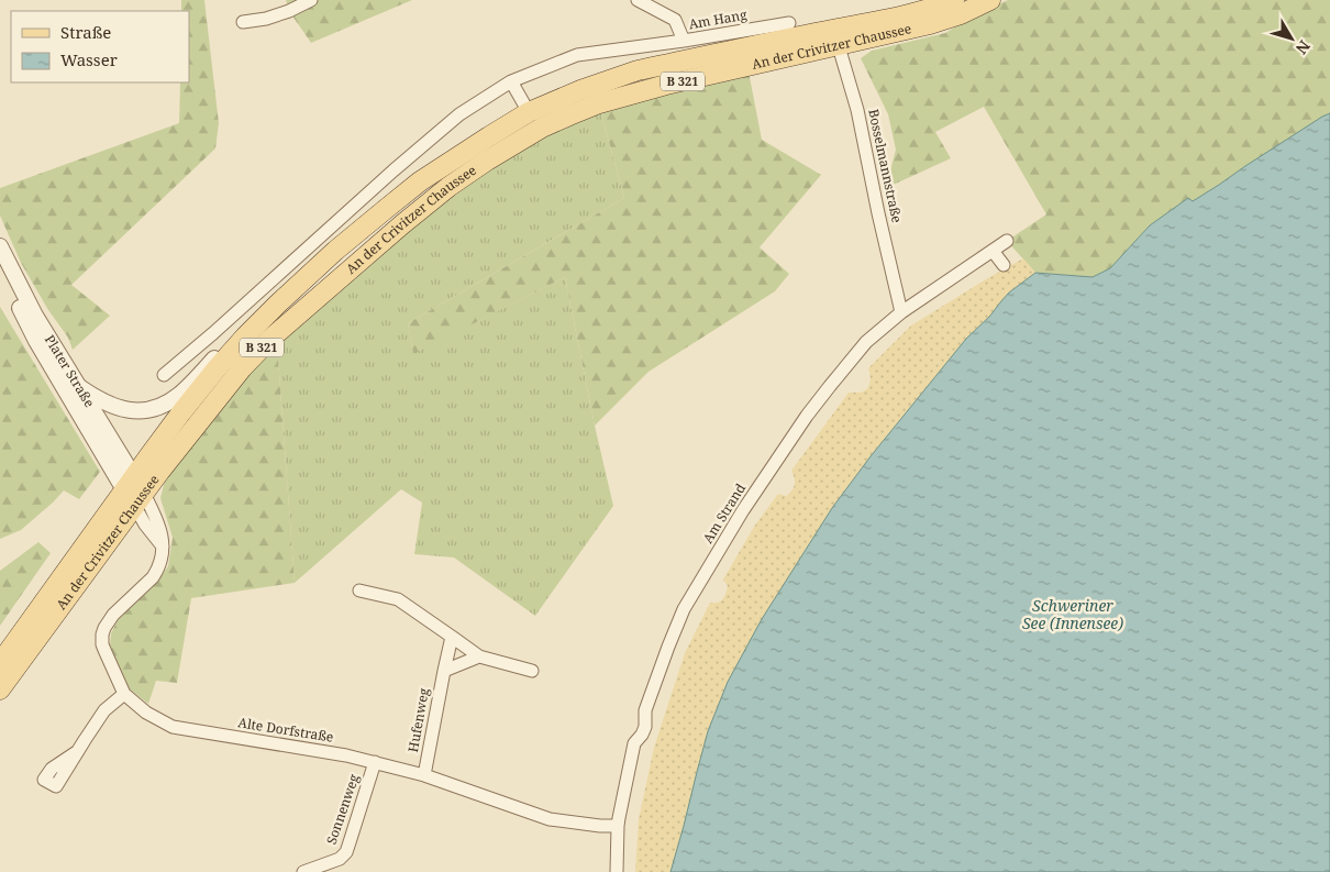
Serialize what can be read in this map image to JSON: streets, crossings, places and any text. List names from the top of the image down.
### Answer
{
  "streets": {
    "main road": ["An der Crivitzer Chaussee", "B 321"],
    "street": [
      "Am Hang",
      "Bosselmannstraße",
      "Plater Straße",
      "Am Strand",
      "Hufenweg",
      "Alte Dorfstraße",
      "Sonnenweg"
    ]
  },
  "crossings": [
    ["An der Crivitzer Chaussee", "B 321"],
    ["An der Crivitzer Chaussee", "Bosselmannstraße"],
    ["An der Crivitzer Chaussee", "Plater Straße"],
    ["An der Crivitzer Chaussee", "Alte Dorfstraße"],
    ["B 321", "Plater Straße"],
    ["Bosselmannstraße", "Am Strand"],
    ["Plater Straße", "Alte Dorfstraße"],
    ["Am Strand", "Alte Dorfstraße"],
    ["Hufenweg", "Alte Dorfstraße"],
    ["Alte Dorfstraße", "Sonnenweg"]
  ],
  "water": ["Schweriner See (Innensee)"],
  "legend": ["Straße", "Wasser"],
  "north": "bottom right"
}
